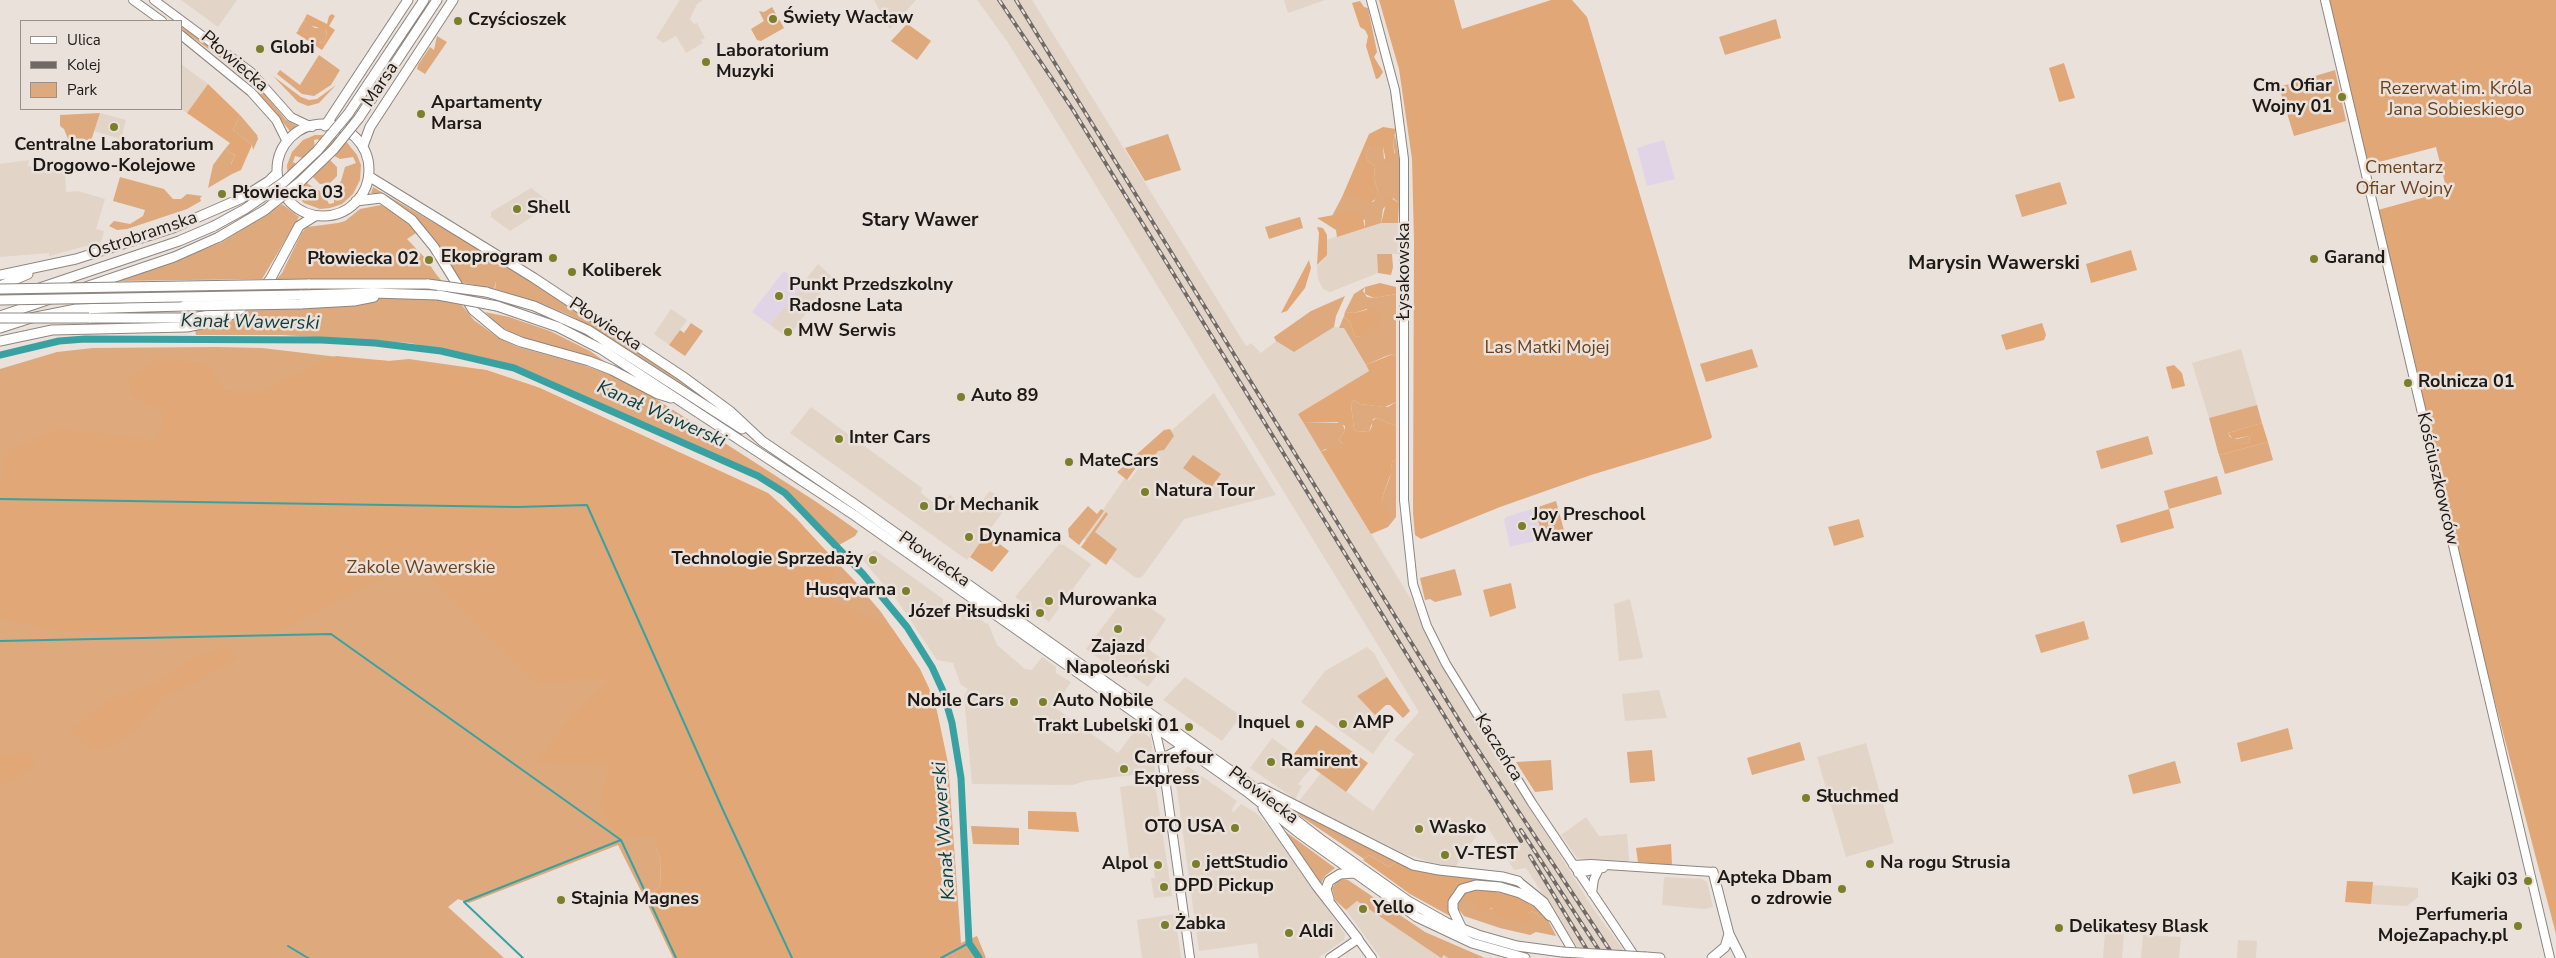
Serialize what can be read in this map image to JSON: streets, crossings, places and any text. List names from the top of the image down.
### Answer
{
  "streets": {
    "main road": ["Płowiecka", "Marsa", "Ostrobramska"],
    "street": ["Łysakowska", "Kościuszkowców", "Kaczeńca"]
  },
  "crossings": [
    ["Płowiecka", "Marsa"],
    ["Płowiecka", "Ostrobramska"],
    ["Płowiecka", "Kaczeńca"],
    ["Marsa", "Ostrobramska"],
    ["Łysakowska", "Kaczeńca"]
  ],
  "districts": ["Stary Wawer", "Marysin Wawerski"],
  "water": ["Kanał Wawerski"],
  "parks": [
    "Rezerwat im. Króla Jana Sobieskiego",
    "Cmentarz Ofiar Wojny",
    "Las Matki Mojej",
    "Zakole Wawerskie"
  ],
  "places": [
    "Świety Wacław",
    "Czyścioszek",
    "Globi",
    "Laboratorium Muzyki",
    "Cm. Ofiar Wojny 01",
    "Apartamenty Marsa",
    "Centralne Laboratorium Drogowo-Kolejowe",
    "Płowiecka 03",
    "Shell",
    "Ekoprogram",
    "Garand",
    "Płowiecka 02",
    "Koliberek",
    "Punkt Przedszkolny Radosne Lata",
    "MW Serwis",
    "Rolnicza 01",
    "Auto 89",
    "Inter Cars",
    "MateCars",
    "Natura Tour",
    "Dr Mechanik",
    "Joy Preschool Wawer",
    "Dynamica",
    "Technologie Sprzedaży",
    "Husqvarna",
    "Murowanka",
    "Józef Piłsudski",
    "Zajazd Napoleoński",
    "Nobile Cars",
    "Auto Nobile",
    "Inquel",
    "AMP",
    "Trakt Lubelski 01",
    "Ramirent",
    "Carrefour Express",
    "Słuchmed",
    "OTO USA",
    "Wasko",
    "V-TEST",
    "jettStudio",
    "Na rogu Strusia",
    "Alpol",
    "Kajki 03",
    "DPD Pickup",
    "Apteka Dbam o zdrowie",
    "Stajnia Magnes",
    "Yello",
    "Żabka",
    "Perfumeria MojeZapachy.pl",
    "Delikatesy Blask",
    "Aldi"
  ],
  "legend": ["Ulica", "Kolej", "Park"]
}
